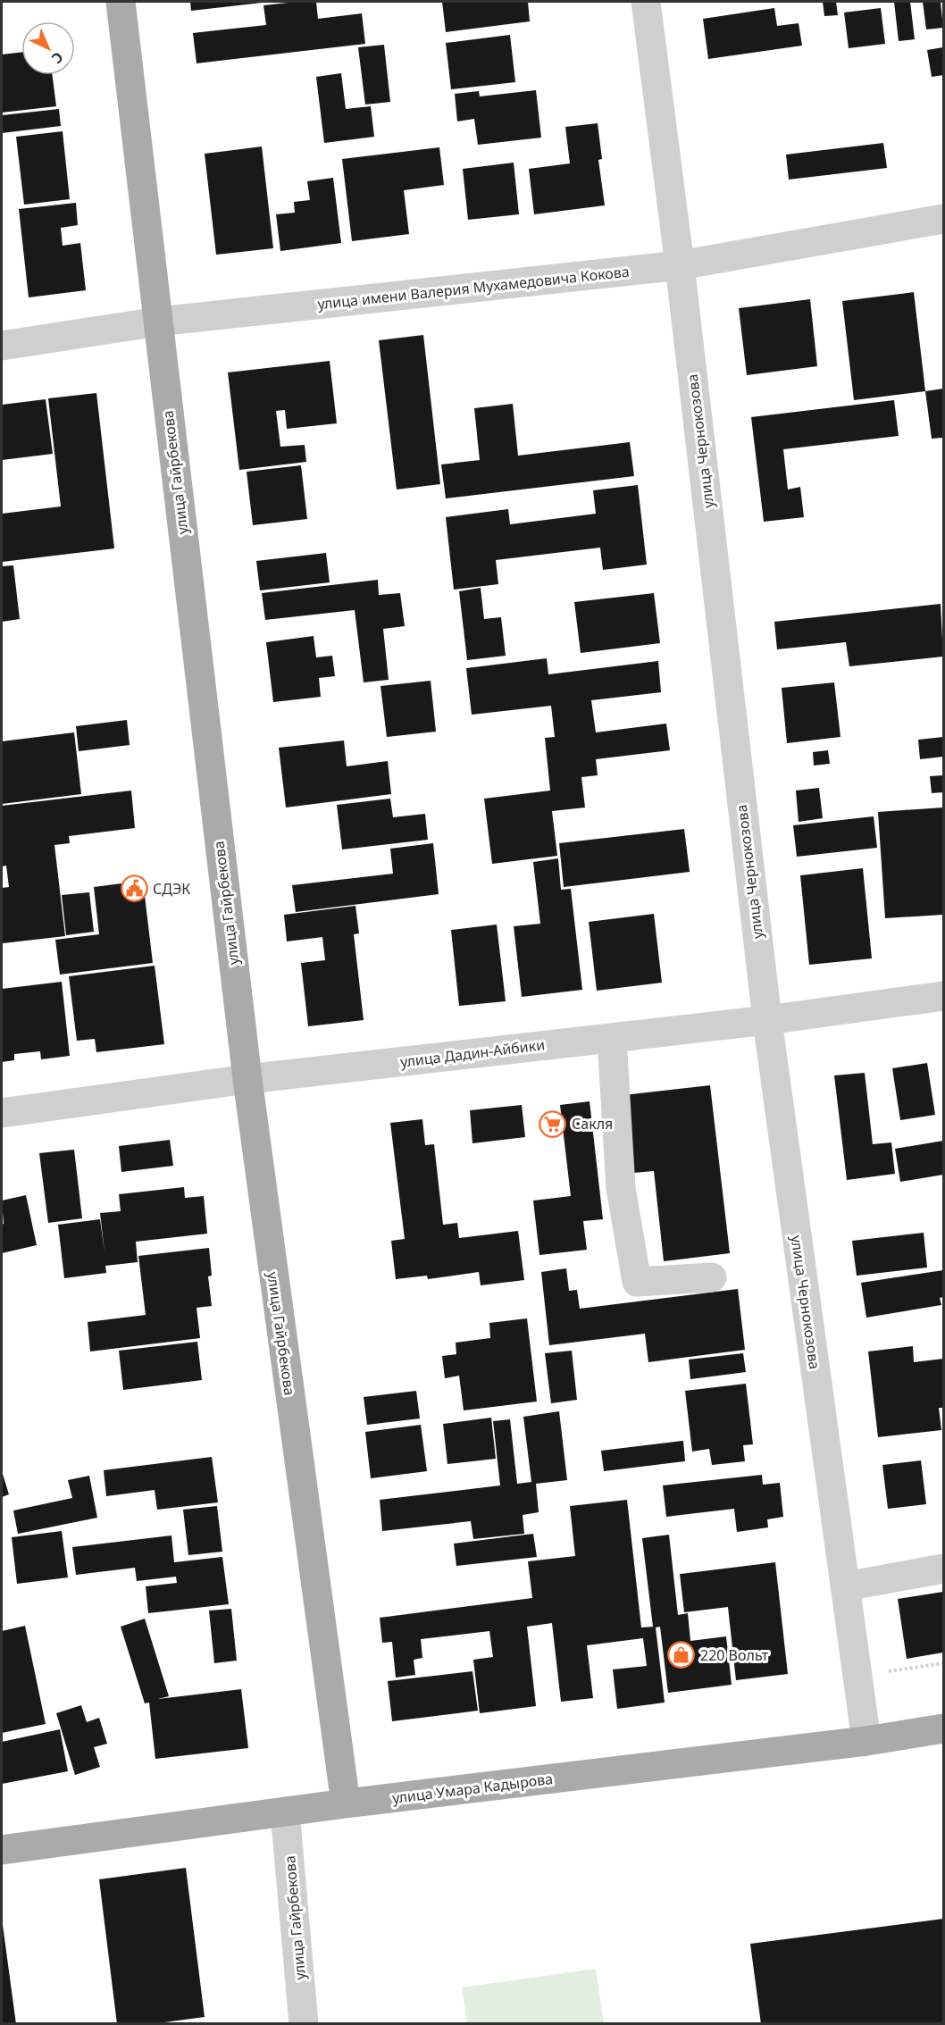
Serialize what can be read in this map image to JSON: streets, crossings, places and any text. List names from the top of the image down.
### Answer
{
  "streets": {
    "main road": ["улица Гайрбекова", "улица Умара Кадырова"],
    "street": ["улица имени Валерия Мухамедовича Кокова", "улица Чернокозова", "улица Дадин-Айбики"]
  },
  "crossings": [
    ["улица имени Валерия Мухамедовича Кокова", "улица Чернокозова"],
    ["улица имени Валерия Мухамедовича Кокова", "улица Гайрбекова"],
    ["улица Чернокозова", "улица Дадин-Айбики"],
    ["улица Чернокозова", "улица Умара Кадырова"],
    ["улица Гайрбекова", "улица Дадин-Айбики"],
    ["улица Гайрбекова", "улица Умара Кадырова"]
  ],
  "places": {
    "public building": ["СДЭК"],
    "supermarket": ["Сакля"],
    "shop": ["220 Вольт"]
  },
  "north": "bottom right"
}
